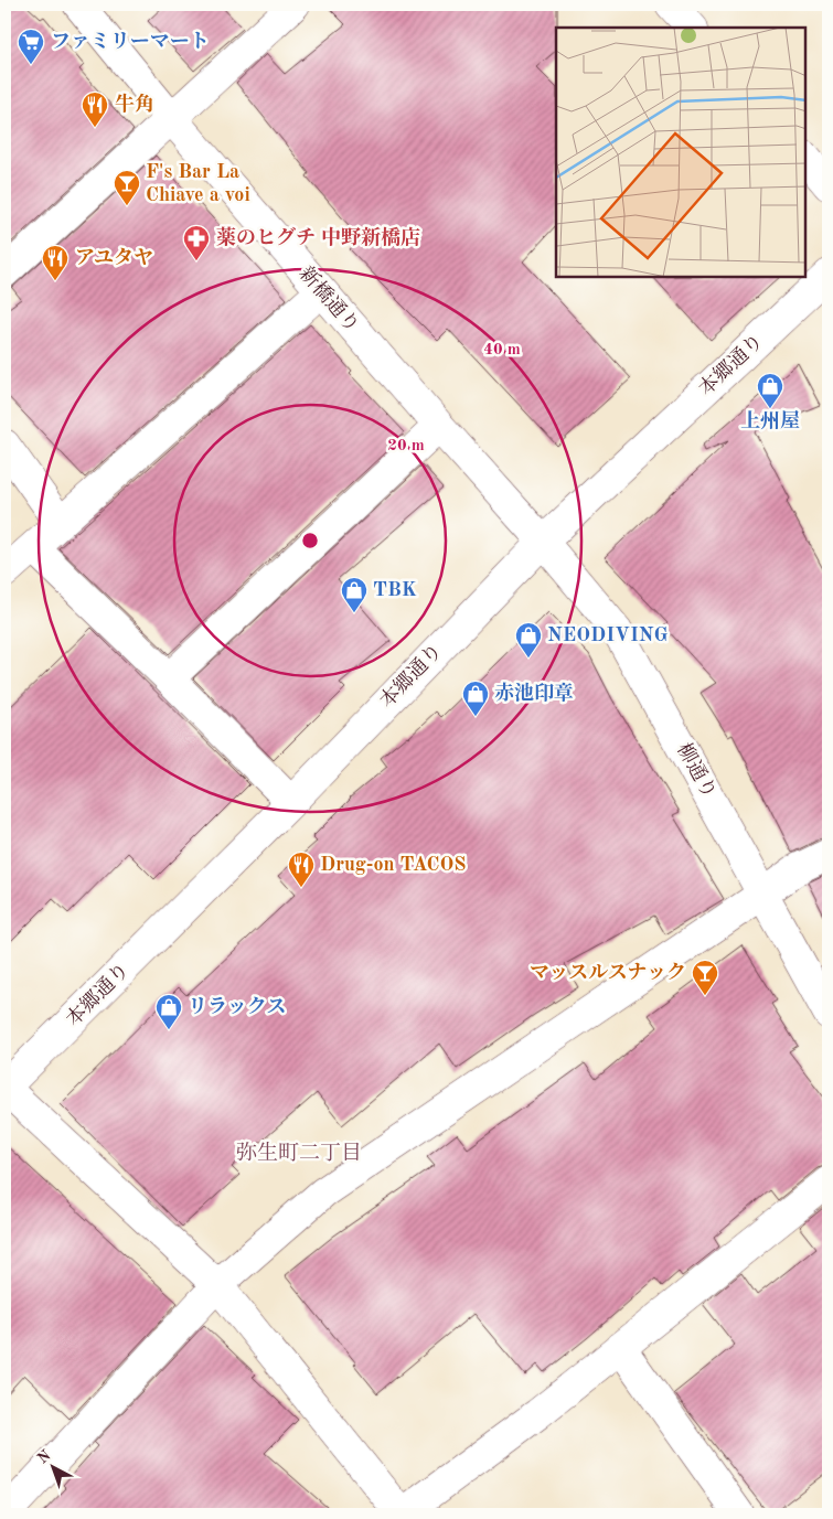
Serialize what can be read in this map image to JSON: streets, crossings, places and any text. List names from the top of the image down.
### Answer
{
  "streets": {
    "street": ["新橋通り", "本郷通り", "柳通り"]
  },
  "crossings": [
    ["新橋通り", "本郷通り"],
    ["新橋通り", "柳通り"],
    ["本郷通り", "柳通り"]
  ],
  "districts": ["弥生町二丁目"],
  "places": {
    "supermarket": ["ファミリーマート"],
    "restaurant": ["牛角", "アユタヤ", "Drug-on TACOS"],
    "bar": ["F's Bar La Chiave a voi", "マッスルスナック"],
    "pharmacy": ["薬のヒグチ 中野新橋店"],
    "shop": [
      "上州屋",
      "TBK",
      "NEODIVING",
      "赤池印章",
      "リラックス"
    ]
  },
  "north": "top left",
  "rings": ["40 m", "20 m"]
}
